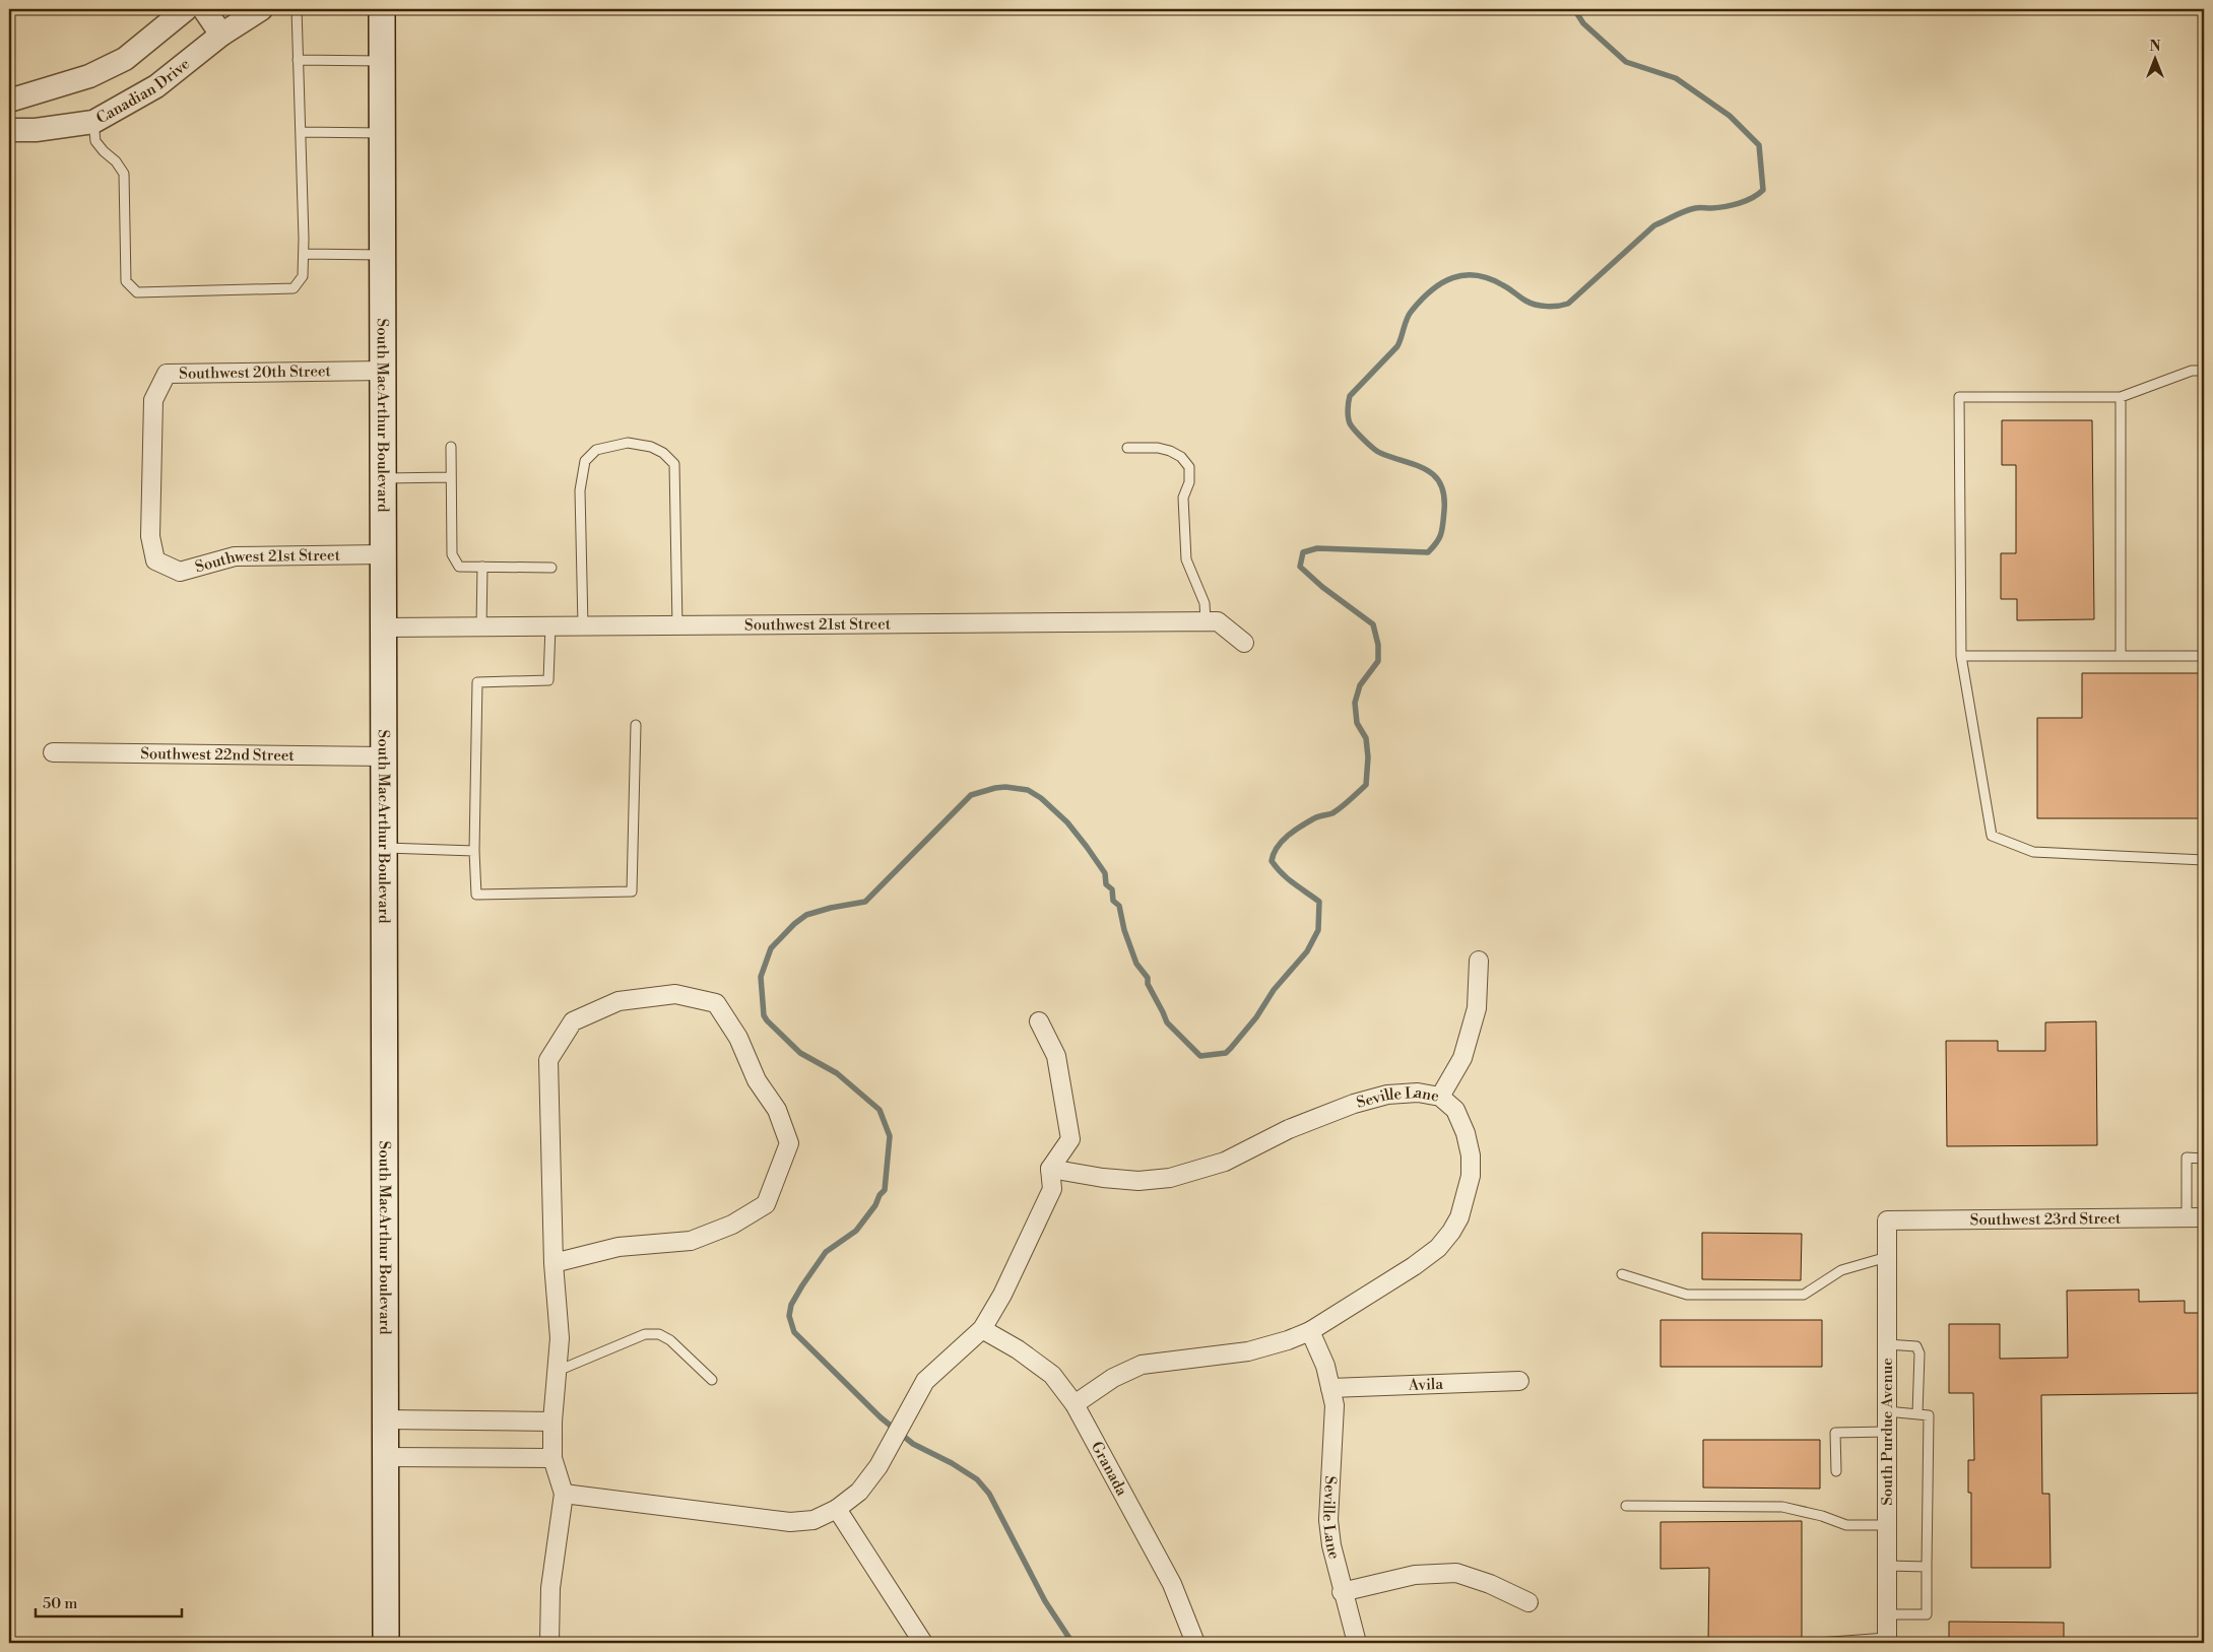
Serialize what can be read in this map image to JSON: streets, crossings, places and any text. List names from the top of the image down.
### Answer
{
  "streets": {
    "main road": ["South MacArthur Boulevard"],
    "street": [
      "Canadian Drive",
      "Southwest 20th Street",
      "Southwest 21st Street",
      "Southwest 22nd Street",
      "Seville Lane",
      "Southwest 23rd Street",
      "Avila",
      "South Purdue Avenue",
      "Granada"
    ]
  },
  "crossings": [
    ["Southwest 20th Street", "South MacArthur Boulevard"],
    ["Southwest 20th Street", "Southwest 21st Street"],
    ["South MacArthur Boulevard", "Southwest 21st Street"],
    ["South MacArthur Boulevard", "Southwest 22nd Street"],
    ["Seville Lane", "Avila"],
    ["Seville Lane", "Granada"],
    ["Southwest 23rd Street", "South Purdue Avenue"]
  ],
  "scale_bar": "50 m",
  "north": "top"
}
